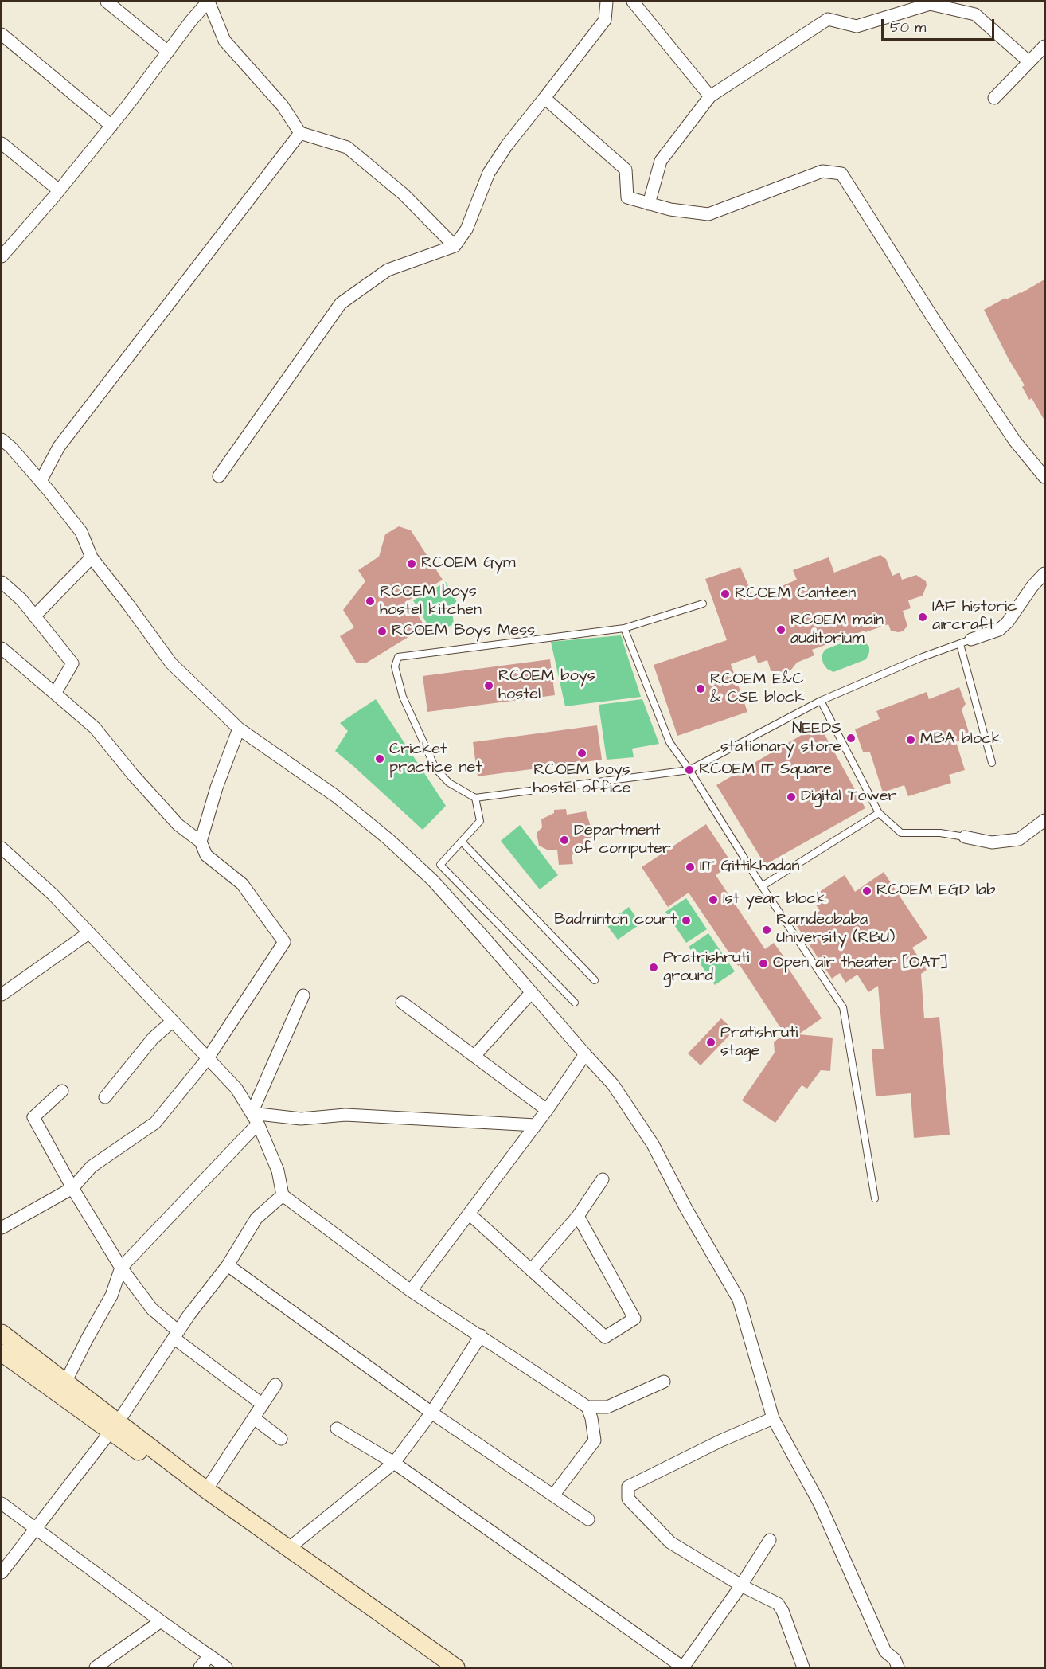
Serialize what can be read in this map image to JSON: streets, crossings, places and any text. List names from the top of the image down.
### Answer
{
  "places": [
    "RCOEM Gym",
    "RCOEM Canteen",
    "RCOEM boys hostel kitchen",
    "IAF historic aircraft",
    "RCOEM main auditorium",
    "RCOEM Boys Mess",
    "RCOEM boys hostel",
    "RCOEM E&C & CSE block",
    "NEEDS stationary store",
    "MBA block",
    "RCOEM boys hostel office",
    "Cricket practice net",
    "RCOEM IT Square",
    "Digital Tower",
    "Department of computer",
    "IIT Gittikhadan",
    "RCOEM EGD lab",
    "1st year block",
    "Badminton court",
    "Ramdeobaba University (RBU)",
    "Open air theater [OAT]",
    "Pratrishruti ground",
    "Pratishruti stage"
  ],
  "scale_bar": "50 m"
}
